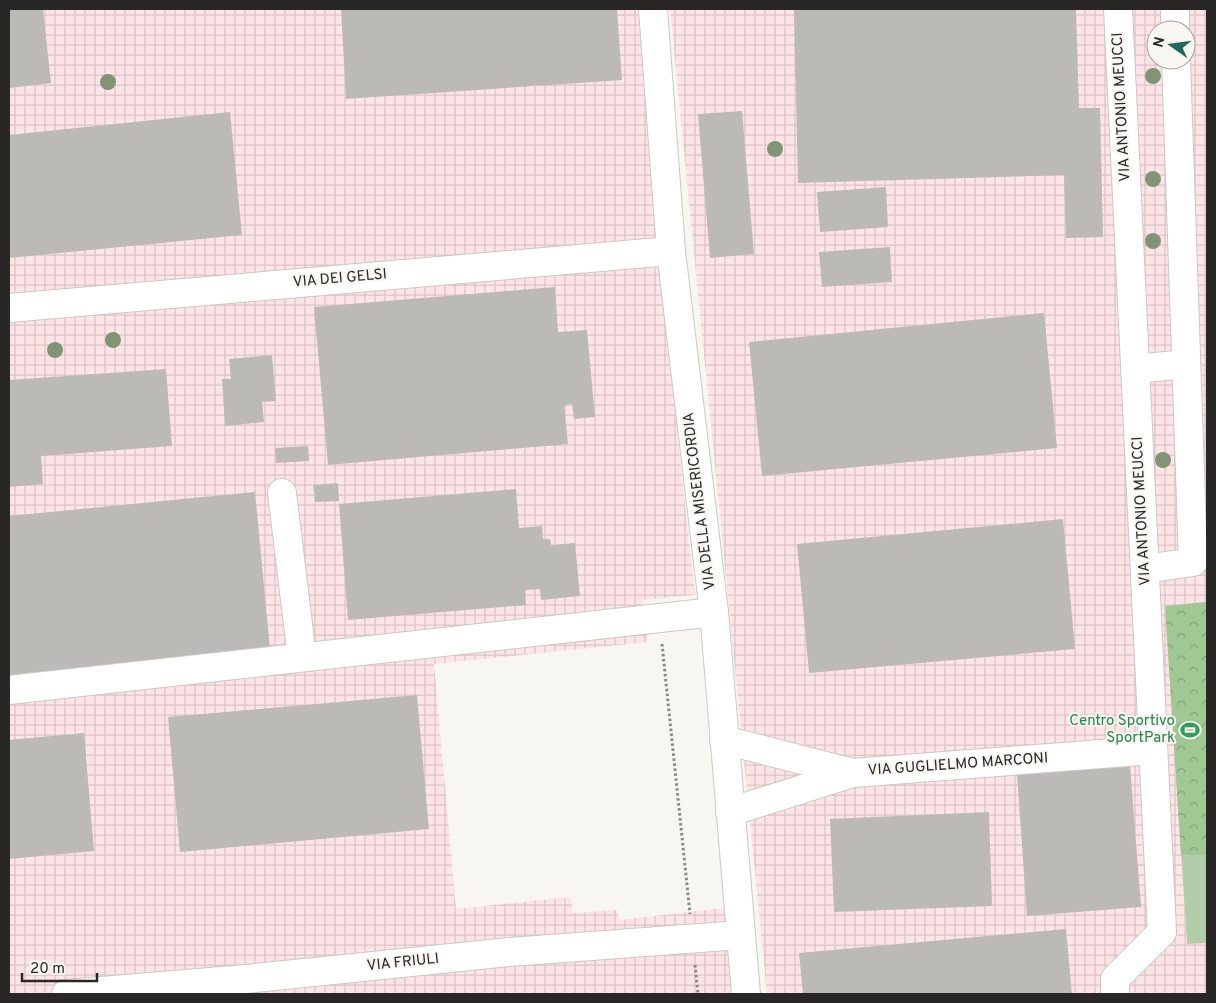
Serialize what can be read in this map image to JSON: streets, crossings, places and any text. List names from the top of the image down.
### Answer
{
  "streets": {
    "street": [
      "VIA ANTONIO MEUCCI",
      "VIA DEI GELSI",
      "VIA DELLA MISERICORDIA",
      "VIA GUGLIELMO MARCONI",
      "VIA FRIULI"
    ]
  },
  "crossings": [
    ["VIA ANTONIO MEUCCI", "VIA GUGLIELMO MARCONI"],
    ["VIA DEI GELSI", "VIA DELLA MISERICORDIA"],
    ["VIA DELLA MISERICORDIA", "VIA GUGLIELMO MARCONI"],
    ["VIA DELLA MISERICORDIA", "VIA FRIULI"]
  ],
  "places": {
    "sports": ["Centro Sportivo SportPark"]
  },
  "scale_bar": "20 m",
  "north": "left"
}
